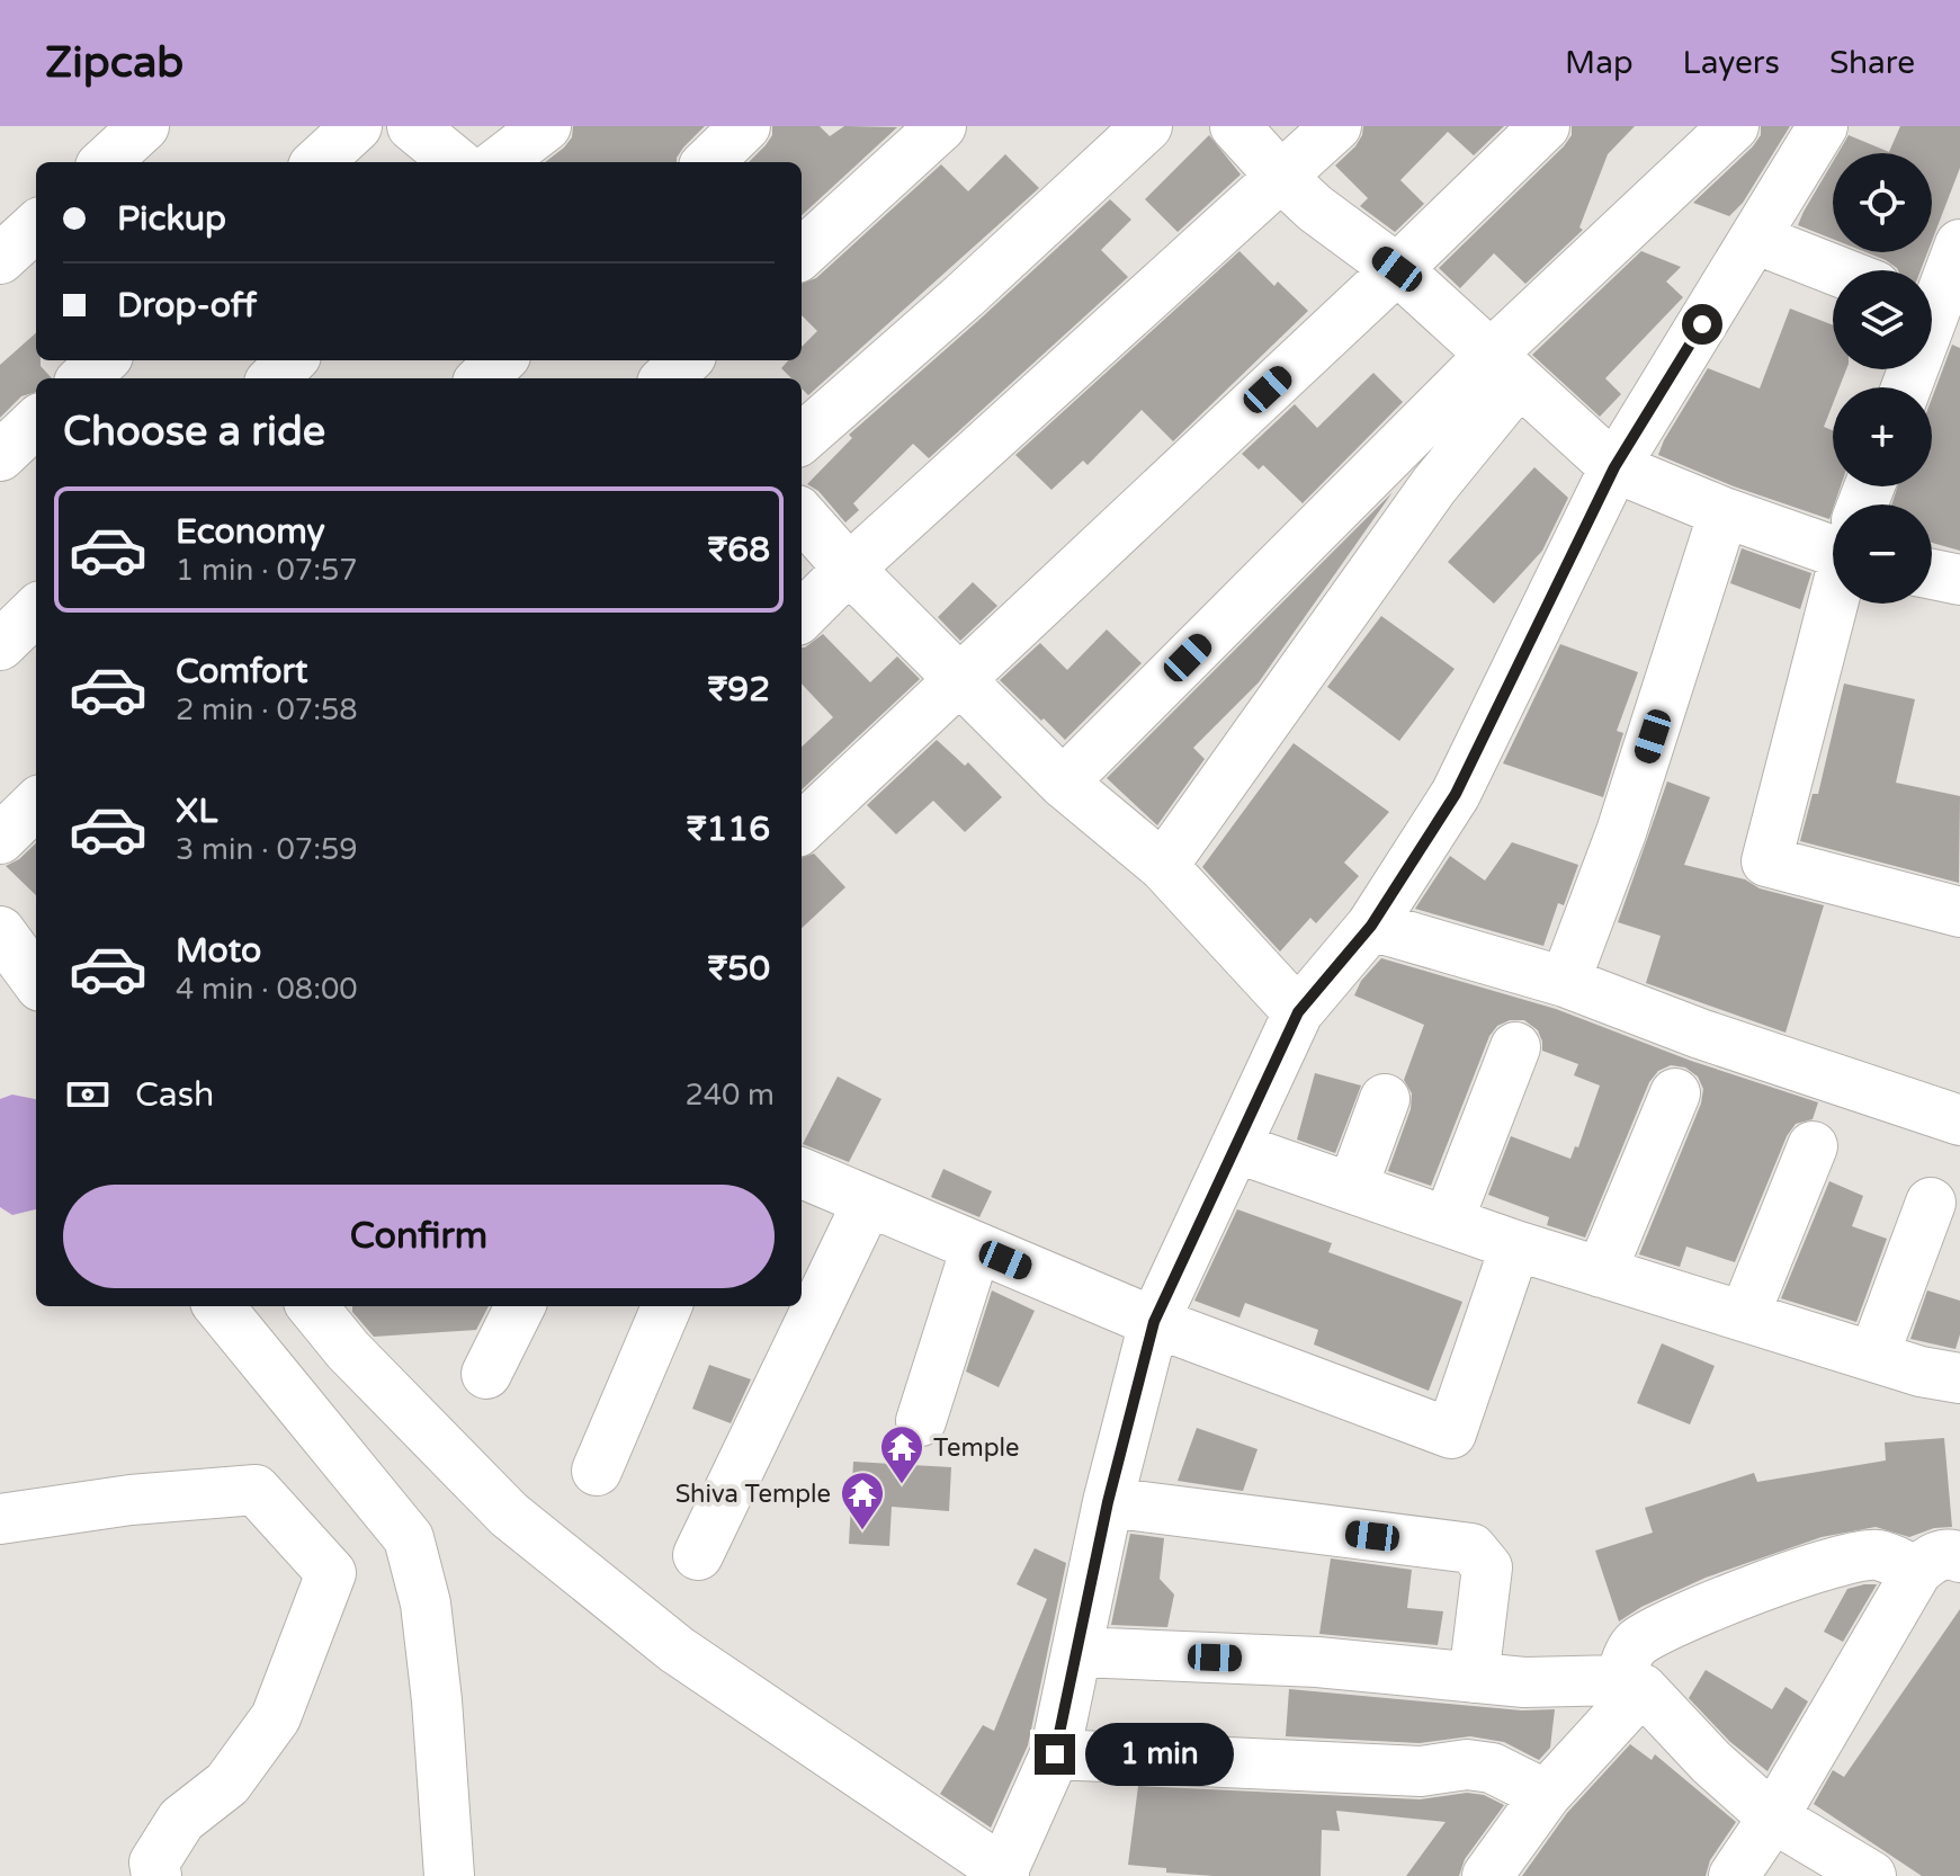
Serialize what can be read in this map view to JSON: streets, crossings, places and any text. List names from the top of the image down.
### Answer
{
  "places": {
    "temple": ["Temple", "Shiva Temple"]
  },
  "page": {
    "header": "Zipcab",
    "nav": ["Map", "Layers", "Share"],
    "map_buttons": ["+", "−"],
    "banner": ["Pickup", "Drop-off"],
    "heading": "Choose a ride",
    "list": [
      {
        "name": "Economy",
        "note": "1 min · 07:57",
        "value": "₹68"
      },
      {
        "name": "Comfort",
        "note": "2 min · 07:58",
        "value": "₹92"
      },
      {
        "name": "XL",
        "note": "3 min · 07:59",
        "value": "₹116"
      },
      {
        "name": "Moto",
        "note": "4 min · 08:00",
        "value": "₹50"
      }
    ],
    "pay": ["Cash", "240 m"],
    "buttons": "Confirm",
    "bubble": "1 min"
  }
}
